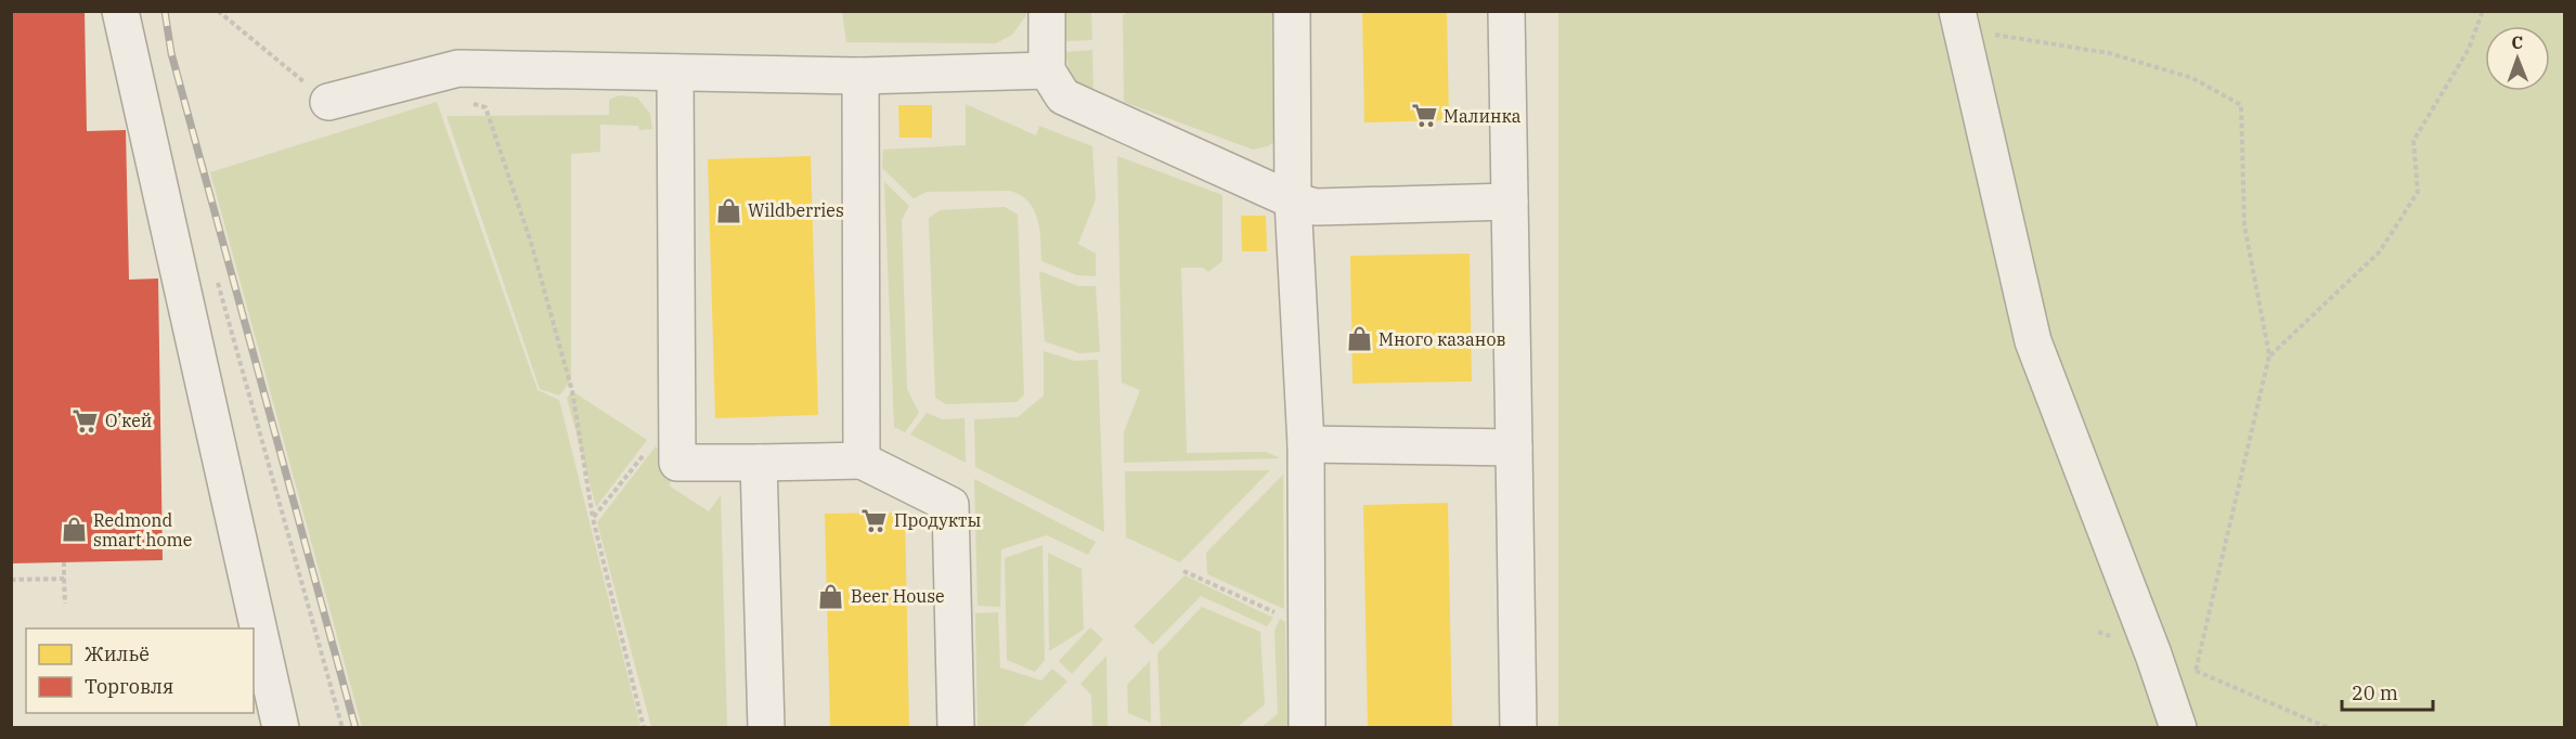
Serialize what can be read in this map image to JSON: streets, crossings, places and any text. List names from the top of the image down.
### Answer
{
  "places": {
    "supermarket": ["Малинка", "О’кей", "Продукты"],
    "shop": [
      "Wildberries",
      "Много казанов",
      "Redmond smart home",
      "Beer House"
    ]
  },
  "legend": ["Жильё", "Торговля"],
  "scale_bar": "20 m",
  "north": "top"
}
